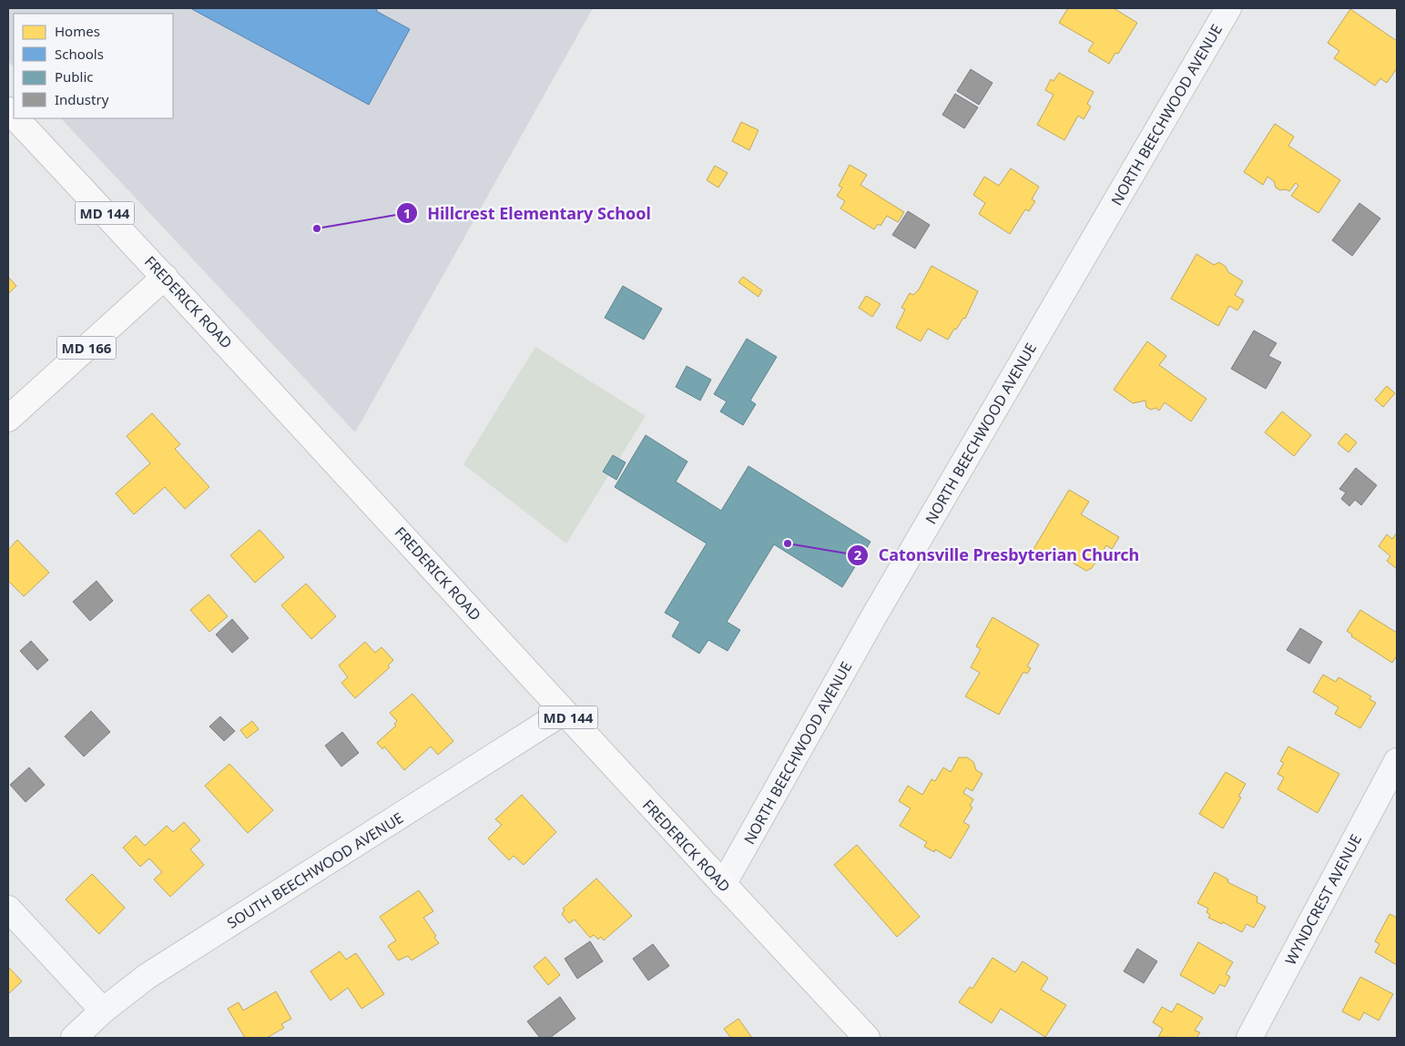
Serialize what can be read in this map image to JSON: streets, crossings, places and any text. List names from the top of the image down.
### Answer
{
  "streets": {
    "main road": ["MD 144", "FREDERICK ROAD", "MD 166"],
    "street": ["NORTH BEECHWOOD AVENUE", "SOUTH BEECHWOOD AVENUE", "WYNDCREST AVENUE"]
  },
  "crossings": [
    ["NORTH BEECHWOOD AVENUE", "FREDERICK ROAD"],
    ["FREDERICK ROAD", "MD 166"],
    ["FREDERICK ROAD", "SOUTH BEECHWOOD AVENUE"]
  ],
  "places": ["Hillcrest Elementary School", "Catonsville Presbyterian Church"],
  "legend": [
    "Homes",
    "Schools",
    "Public",
    "Industry"
  ]
}
